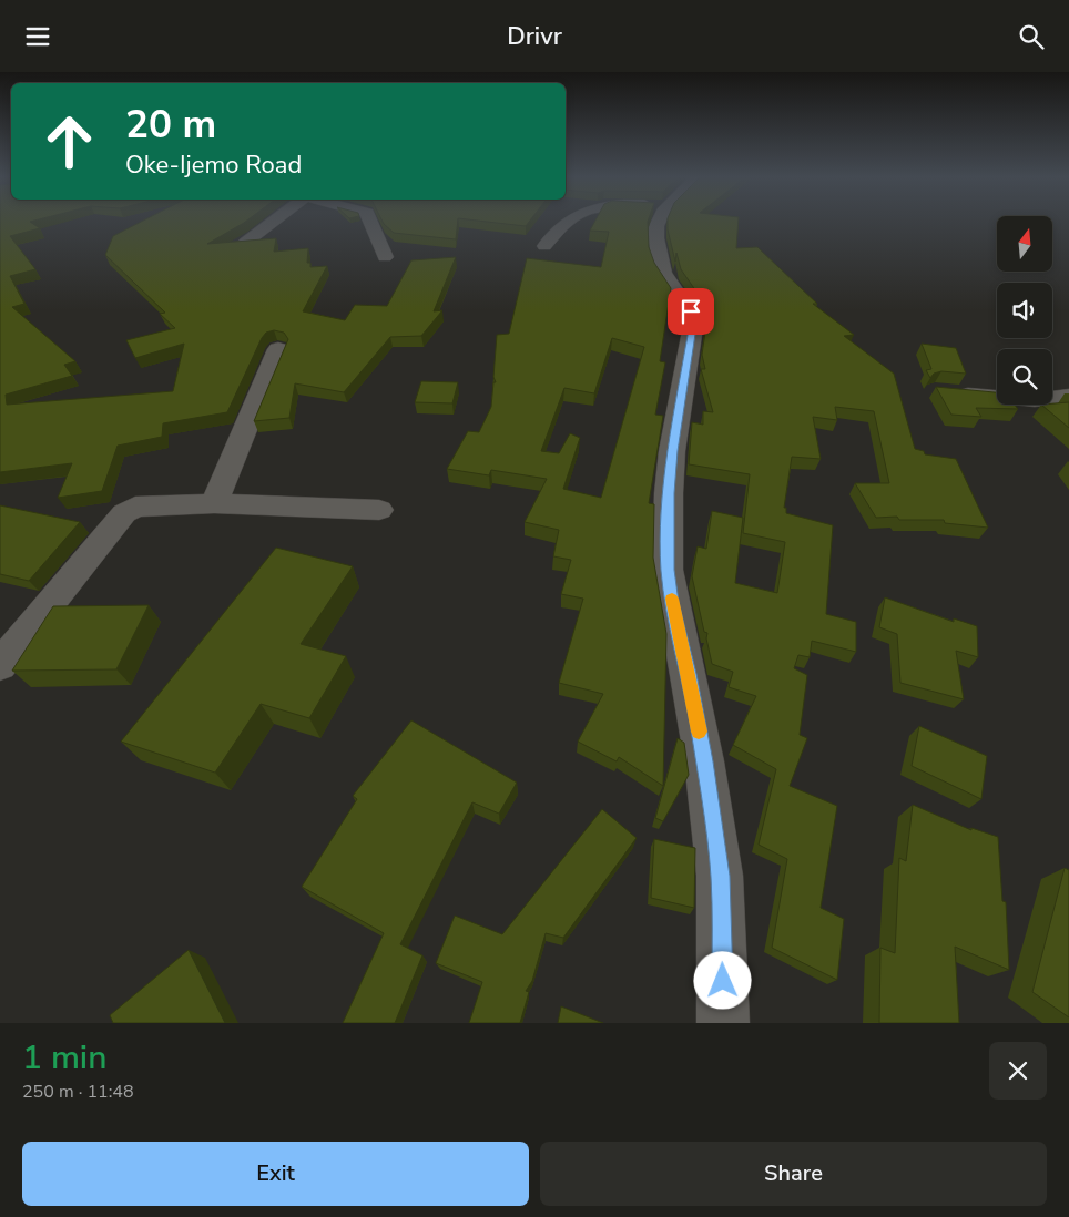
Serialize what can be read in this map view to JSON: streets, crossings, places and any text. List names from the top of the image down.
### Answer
{
  "north": "top",
  "page": {
    "header": "Drivr",
    "turn": ["20 m", "Oke-Ijemo Road"],
    "heading": ["1 min", "250 m · 11:48"],
    "buttons": ["Exit", "Share"]
  }
}
